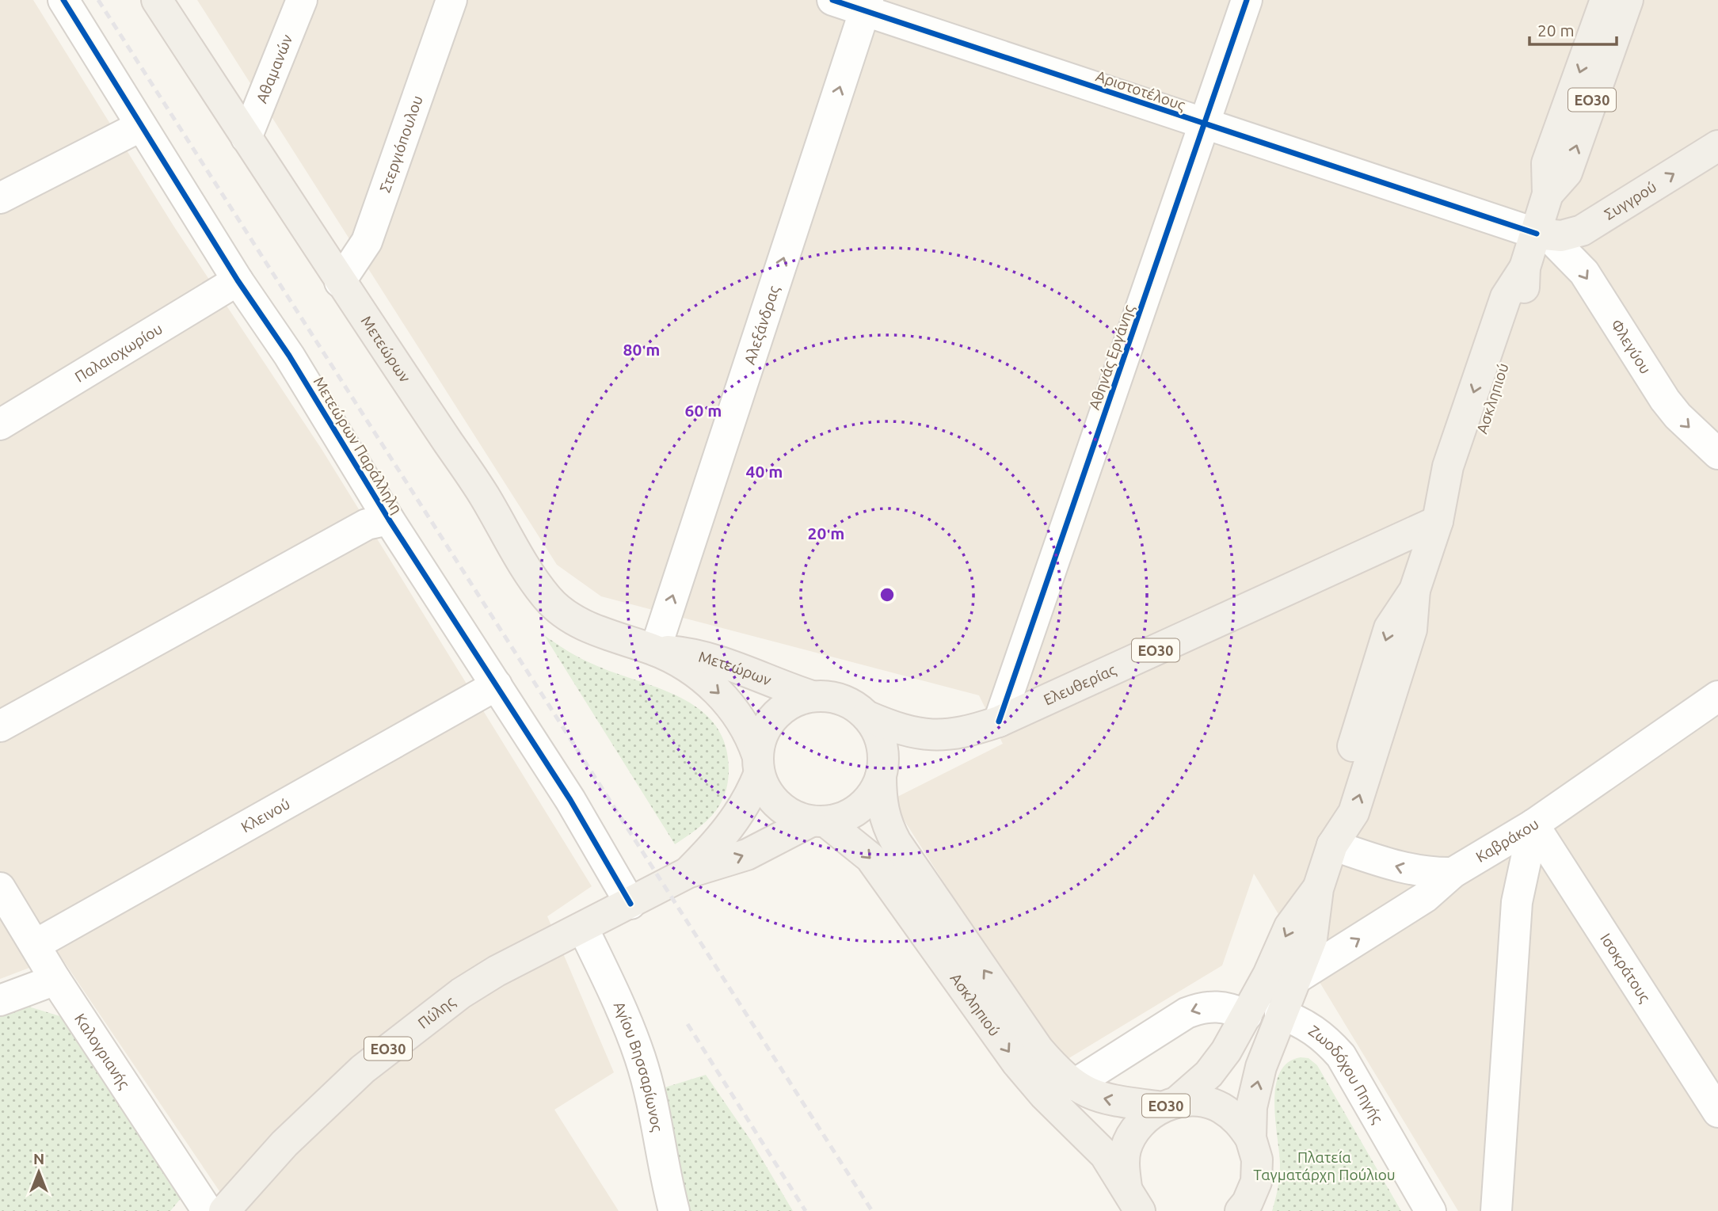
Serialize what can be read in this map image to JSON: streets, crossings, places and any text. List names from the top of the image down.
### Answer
{
  "streets": {
    "main road": [
      "ΕΟ30",
      "Συγγρού",
      "Μετεώρων",
      "Ασκληπιού",
      "Ελευθερίας",
      "Πύλης"
    ],
    "street": [
      "Αθαμανών",
      "Αριστοτέλους",
      "Στεργιόπουλου",
      "Αλεξάνδρας",
      "Φλεγύου",
      "Παλαιοχωρίου",
      "Αθηνάς Εργάνης",
      "Μετεώρων Παράλληλη",
      "Κλεινού",
      "Καβράκου",
      "Ισοκράτους",
      "Καλογριανής",
      "Αγίου Βησσαρίωνος",
      "Ζωοδόχου Πηγής"
    ]
  },
  "crossings": [
    ["Αθαμανών", "Μετεώρων"],
    ["Αριστοτέλους", "Συγγρού"],
    ["Αριστοτέλους", "Αλεξάνδρας"],
    ["Αριστοτέλους", "Φλεγύου"],
    ["Αριστοτέλους", "Αθηνάς Εργάνης"],
    ["Αριστοτέλους", "Ασκληπιού"],
    ["ΕΟ30", "Μετεώρων"],
    ["ΕΟ30", "Ασκληπιού"],
    ["ΕΟ30", "Ελευθερίας"],
    ["Στεργιόπουλου", "Μετεώρων"],
    ["Συγγρού", "Φλεγύου"],
    ["Συγγρού", "Ασκληπιού"],
    ["Αλεξάνδρας", "Μετεώρων"],
    ["Φλεγύου", "Ασκληπιού"],
    ["Μετεώρων", "Ασκληπιού"],
    ["Μετεώρων", "Ελευθερίας"],
    ["Παλαιοχωρίου", "Μετεώρων Παράλληλη"],
    ["Αθηνάς Εργάνης", "Ελευθερίας"],
    ["Ασκληπιού", "Ελευθερίας"],
    ["Ασκληπιού", "Καβράκου"],
    ["Ασκληπιού", "Ζωοδόχου Πηγής"],
    ["Μετεώρων Παράλληλη", "Ελευθερίας"],
    ["Μετεώρων Παράλληλη", "Κλεινού"],
    ["Μετεώρων Παράλληλη", "Πύλης"],
    ["Ελευθερίας", "Πύλης"],
    ["Κλεινού", "Καλογριανής"],
    ["Καβράκου", "Ισοκράτους"],
    ["Πύλης", "Αγίου Βησσαρίωνος"]
  ],
  "one_way": [
    "Συγγρού",
    "Αλεξάνδρας",
    "Φλεγύου",
    "Καβράκου"
  ],
  "parks": ["Πλατεία Ταγματάρχη Πούλιου"],
  "scale_bar": "20 m",
  "north": "top",
  "rings": [
    "80 m",
    "60 m",
    "40 m",
    "20 m"
  ]
}
